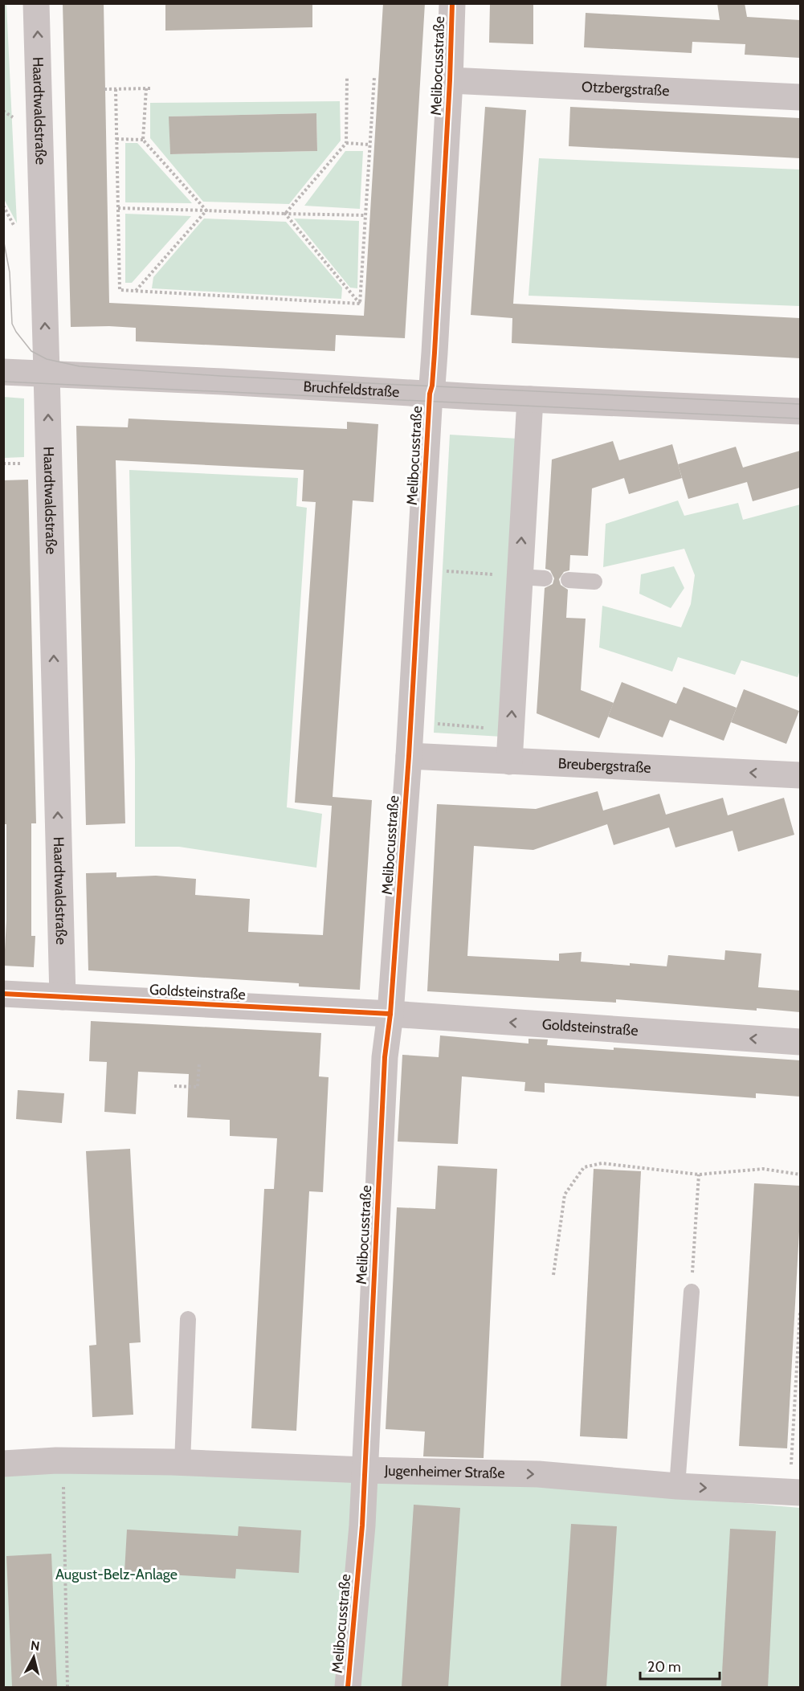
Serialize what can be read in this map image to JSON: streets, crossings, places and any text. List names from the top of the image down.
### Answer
{
  "streets": {
    "street": [
      "Melibocusstraße",
      "Otzbergstraße",
      "Haardtwaldstraße",
      "Bruchfeldstraße",
      "Breubergstraße",
      "Goldsteinstraße",
      "Jugenheimer Straße"
    ]
  },
  "crossings": [
    ["Melibocusstraße", "Otzbergstraße"],
    ["Melibocusstraße", "Bruchfeldstraße"],
    ["Melibocusstraße", "Breubergstraße"],
    ["Melibocusstraße", "Goldsteinstraße"],
    ["Melibocusstraße", "Jugenheimer Straße"],
    ["Haardtwaldstraße", "Bruchfeldstraße"],
    ["Haardtwaldstraße", "Goldsteinstraße"]
  ],
  "one_way": [
    "Haardtwaldstraße",
    "Breubergstraße",
    "Goldsteinstraße",
    "Jugenheimer Straße"
  ],
  "parks": ["August-Belz-Anlage"],
  "scale_bar": "20 m",
  "north": "top"
}
